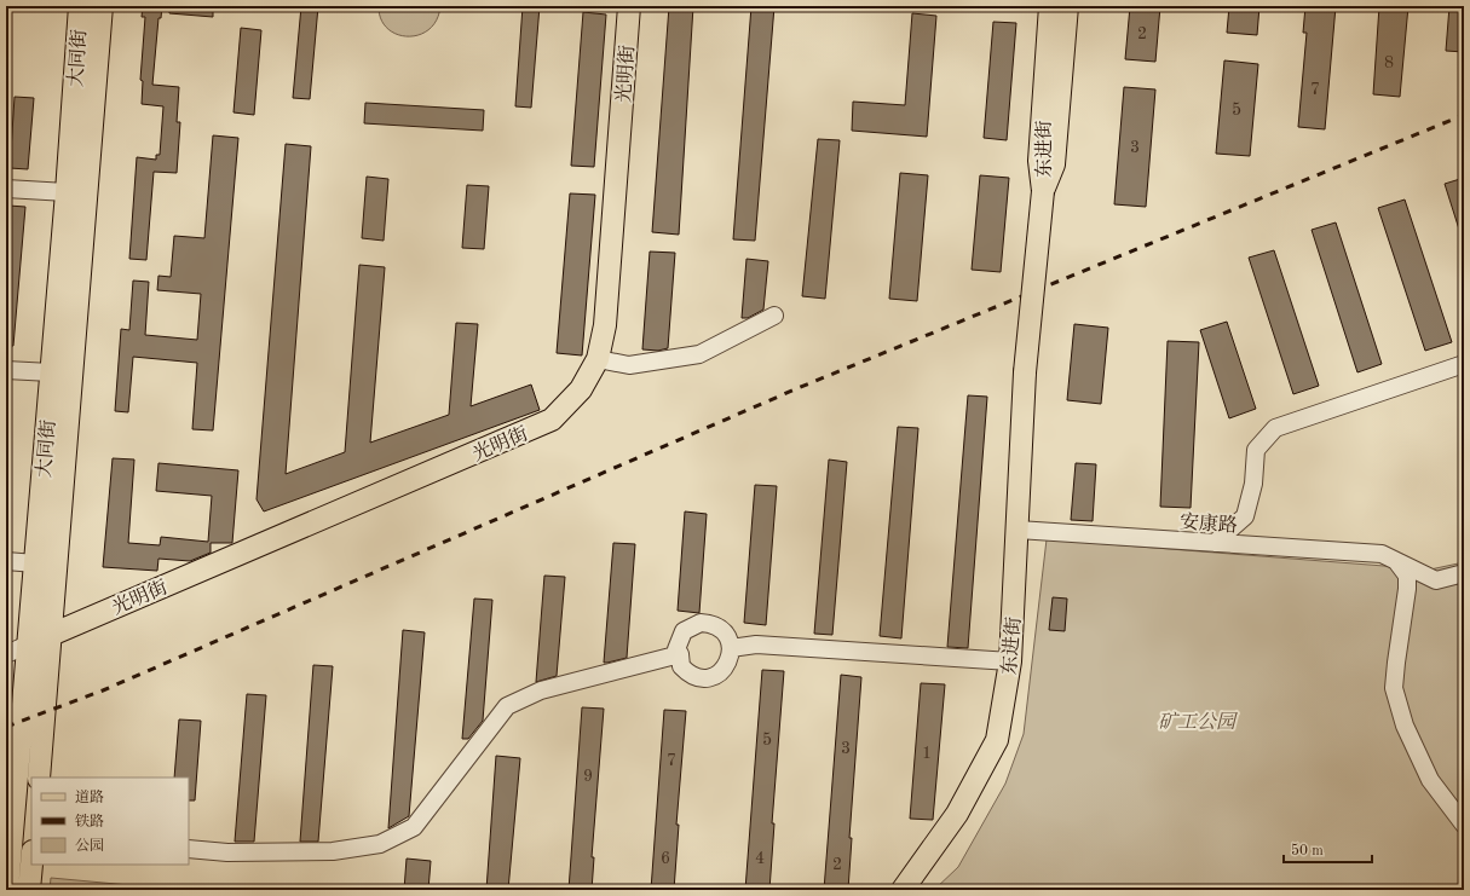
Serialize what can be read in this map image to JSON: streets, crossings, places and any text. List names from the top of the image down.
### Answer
{
  "streets": {
    "main road": ["大同街", "光明街", "东进街"],
    "street": ["安康路"]
  },
  "crossings": [
    ["大同街", "光明街"],
    ["东进街", "安康路"]
  ],
  "parks": ["矿工公园"],
  "house_numbers": [
    "2",
    "8",
    "7",
    "5",
    "3",
    "5",
    "3",
    "1",
    "7",
    "9",
    "6",
    "4",
    "2"
  ],
  "legend": ["道路", "铁路", "公园"],
  "scale_bar": "50 m"
}
